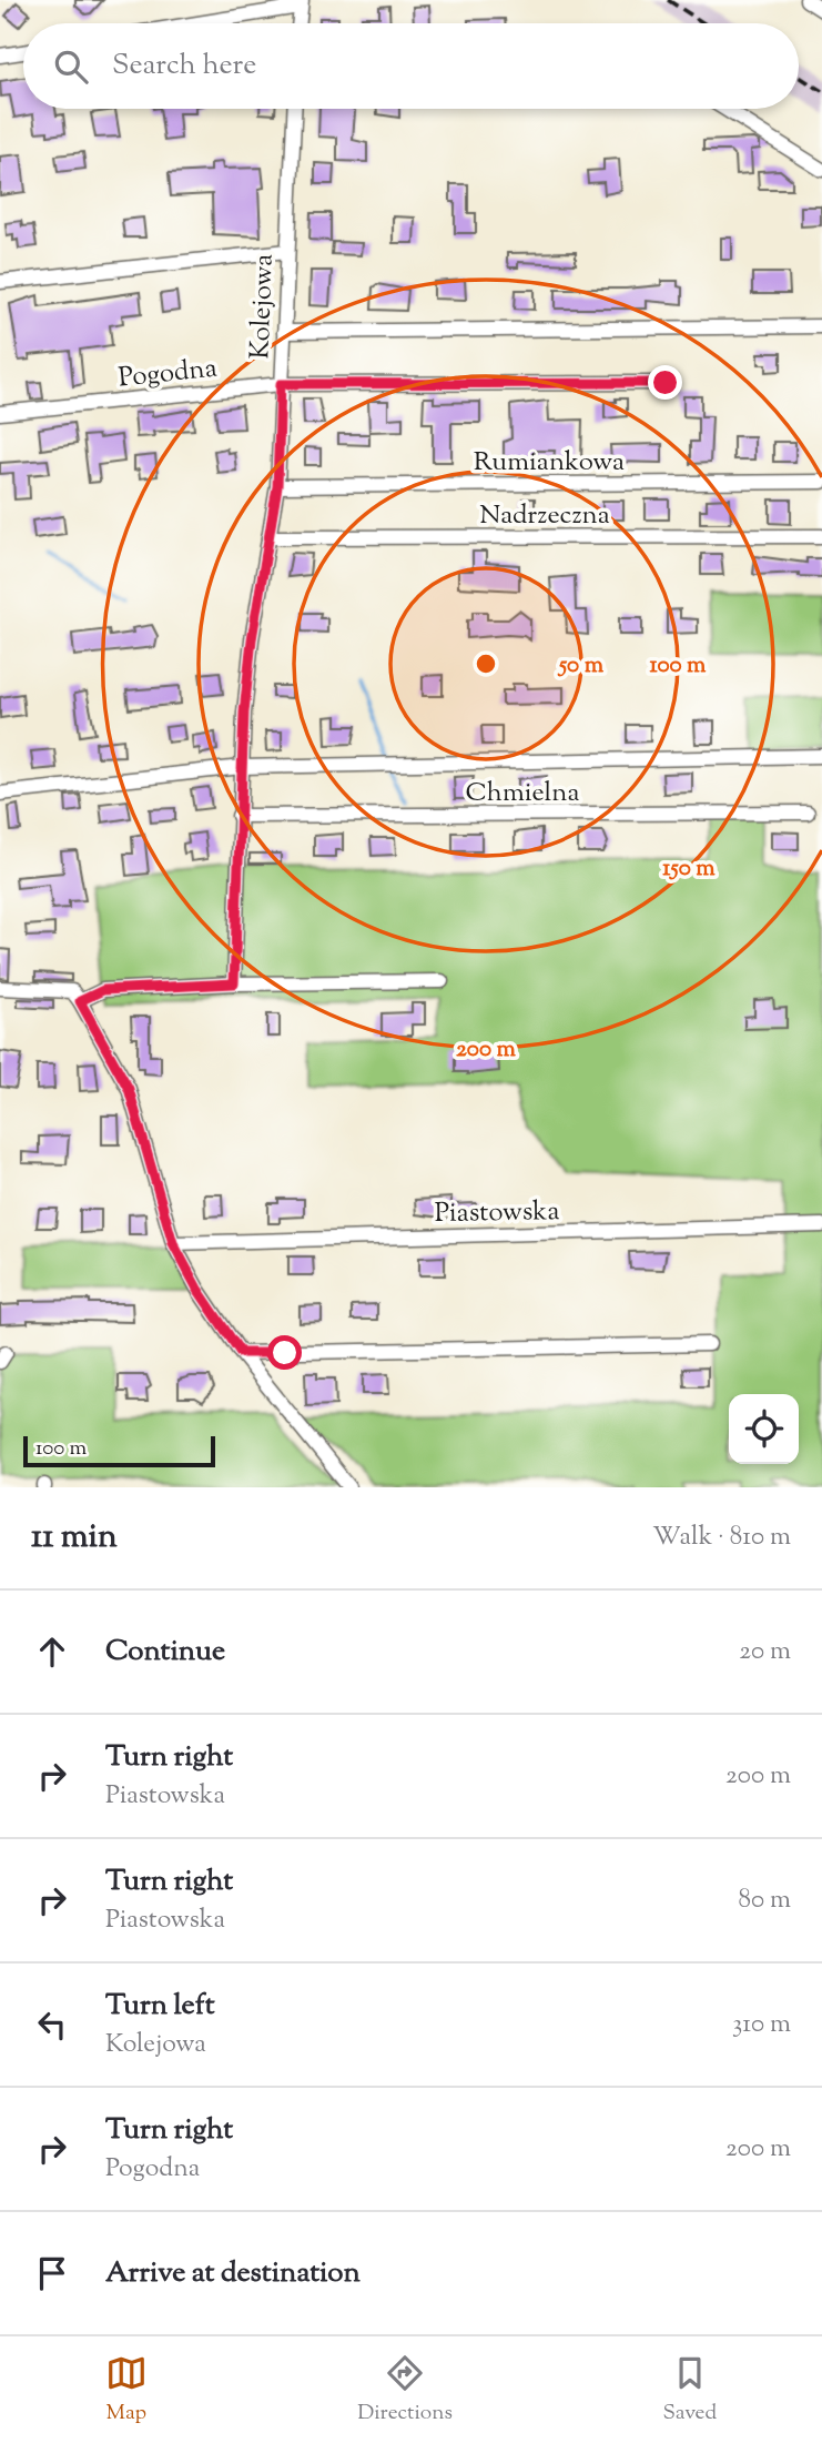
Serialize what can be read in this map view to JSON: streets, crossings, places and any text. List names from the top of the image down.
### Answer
{
  "streets": {
    "street": [
      "Kolejowa",
      "Pogodna",
      "Rumiankowa",
      "Nadrzeczna",
      "Chmielna",
      "Piastowska"
    ]
  },
  "crossings": [
    ["Kolejowa", "Pogodna"],
    ["Kolejowa", "Rumiankowa"],
    ["Kolejowa", "Nadrzeczna"],
    ["Kolejowa", "Chmielna"]
  ],
  "scale_bar": "100 m",
  "page": {
    "search": "Search here",
    "scale": "100 m",
    "heading": ["11 min", "Walk · 810 m"],
    "list": [
      ["Continue", "20 m"],
      ["Turn right", "Piastowska", "200 m"],
      ["Turn right", "Piastowska", "80 m"],
      ["Turn left", "Kolejowa", "310 m"],
      ["Turn right", "Pogodna", "200 m"],
      "Arrive at destination"
    ],
    "nav": ["Map", "Directions", "Saved"]
  },
  "rings": [
    "50 m",
    "100 m",
    "150 m",
    "200 m"
  ]
}
